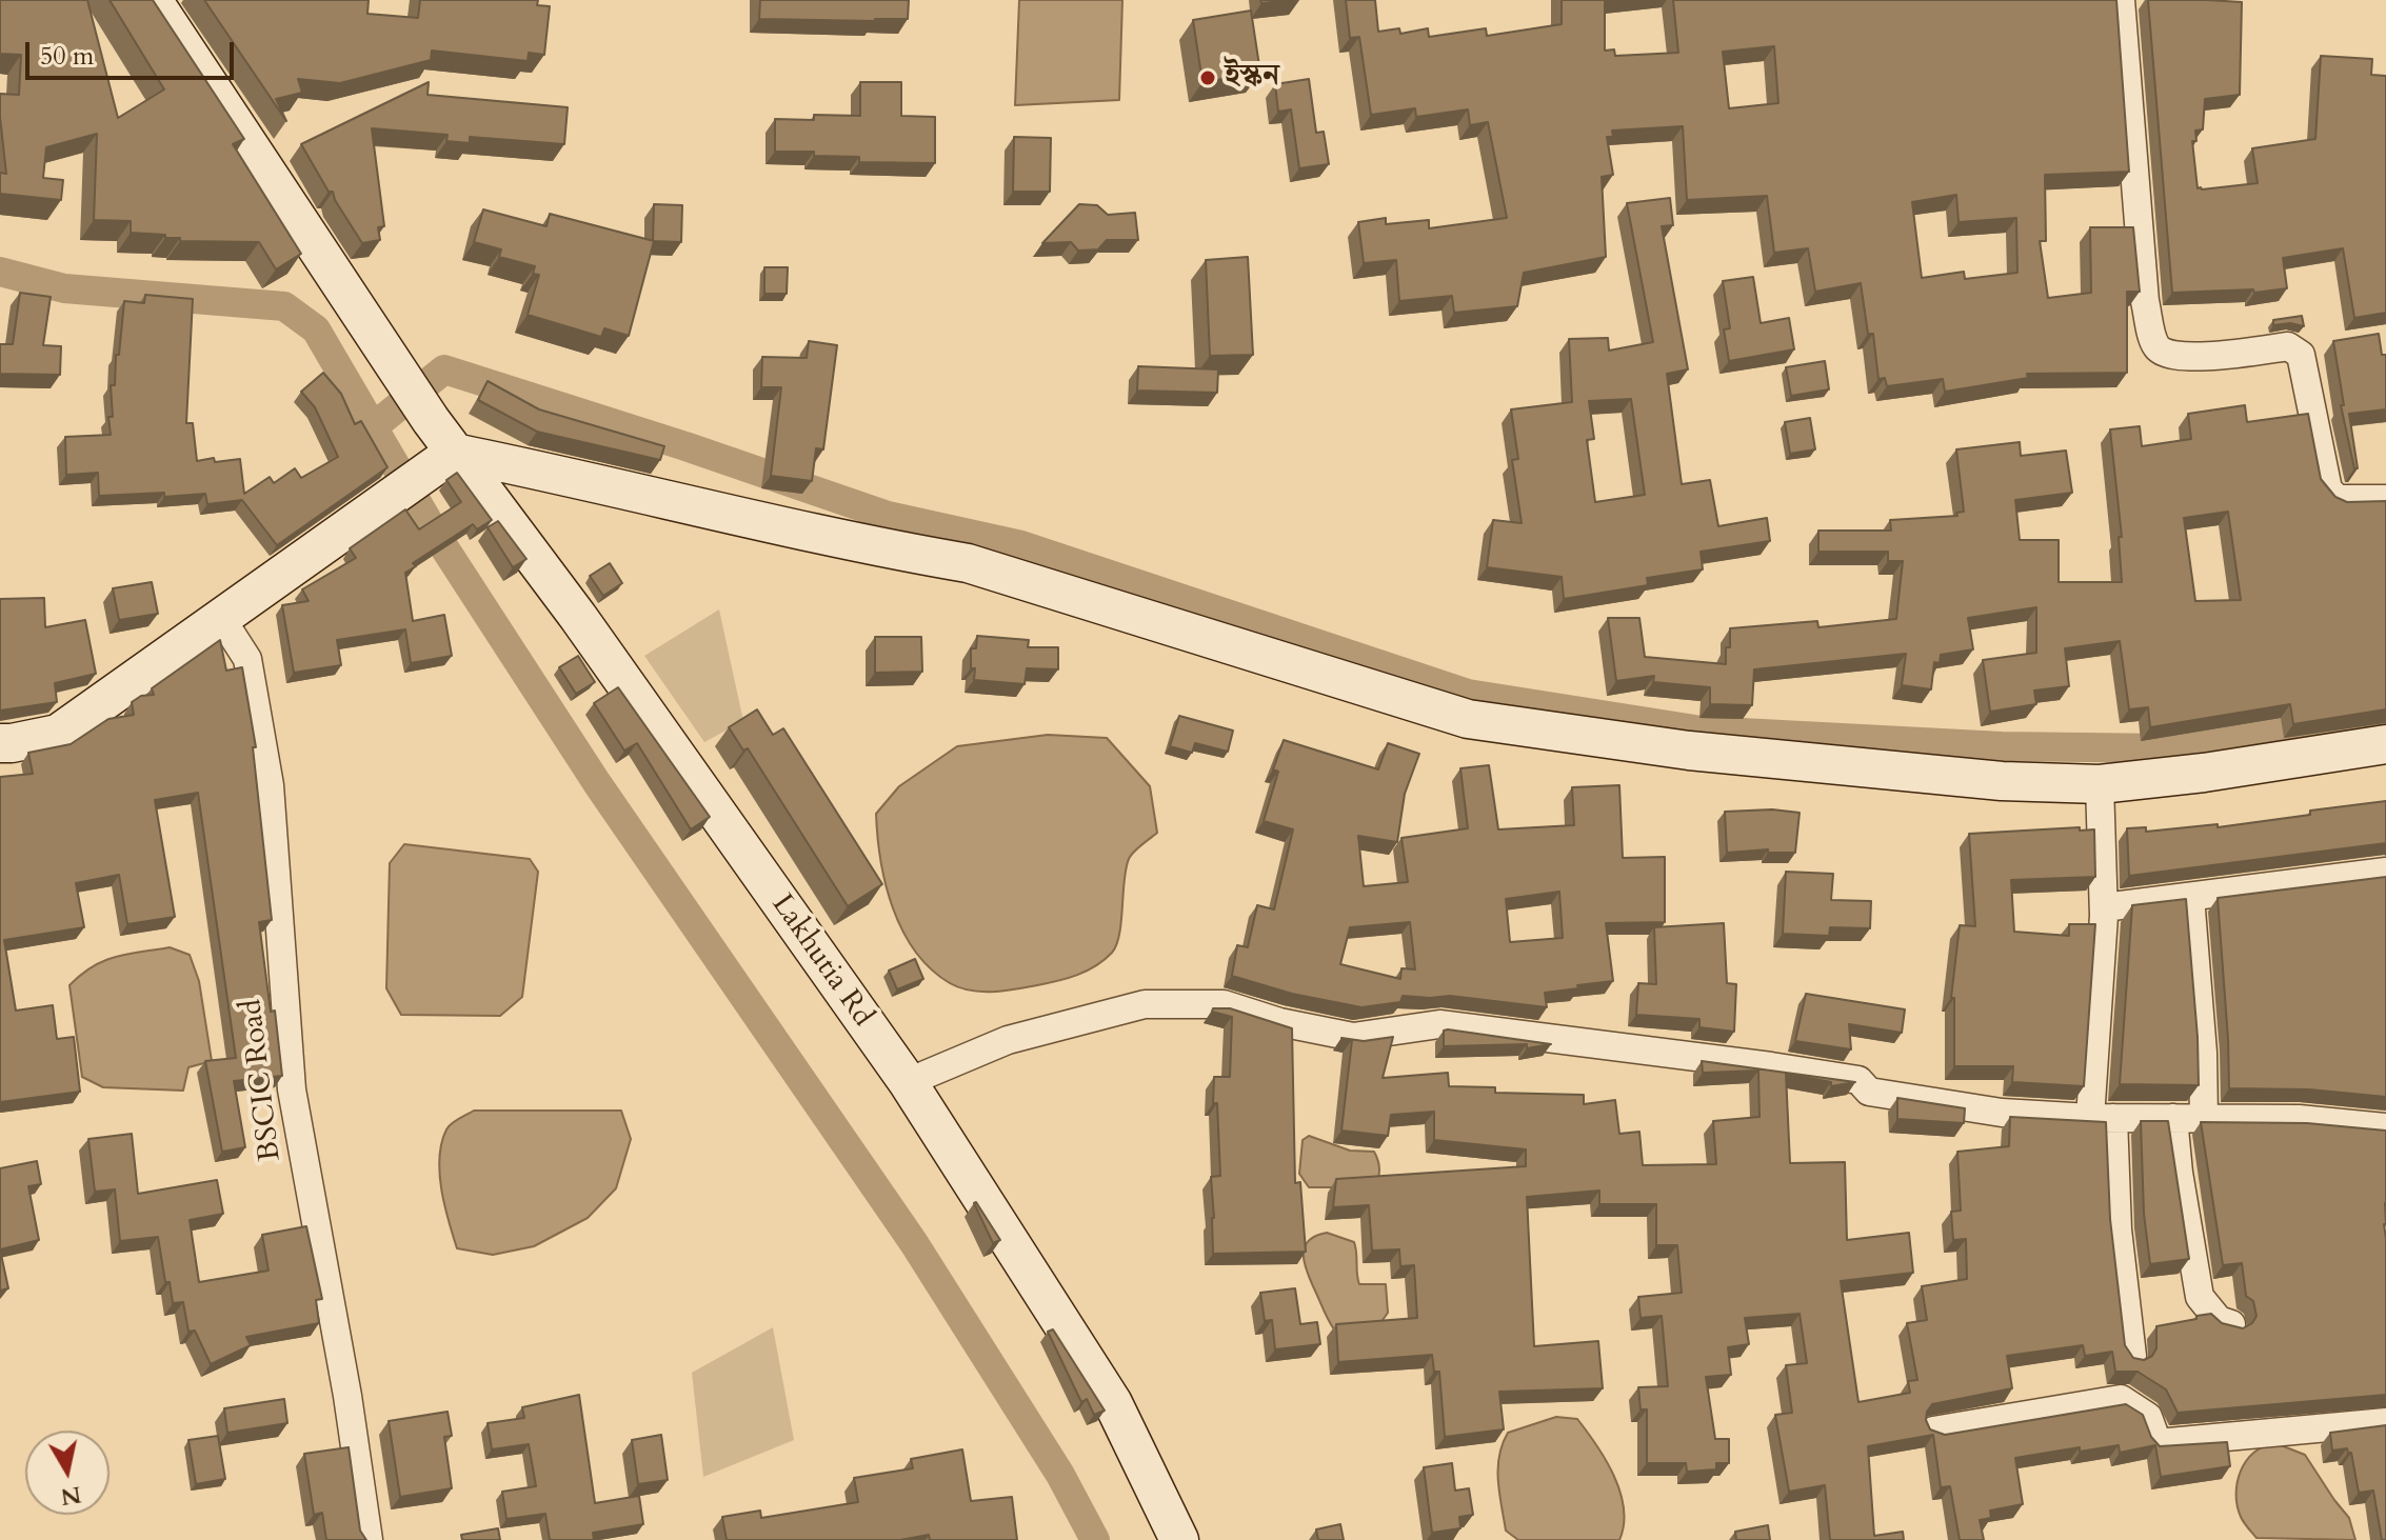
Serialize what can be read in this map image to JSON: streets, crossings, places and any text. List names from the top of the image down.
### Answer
{
  "streets": {
    "street": ["Lakhutia Rd", "BSCIC Road"]
  },
  "places": ["ইস্কন"],
  "scale_bar": "50 m",
  "north": "bottom"
}
